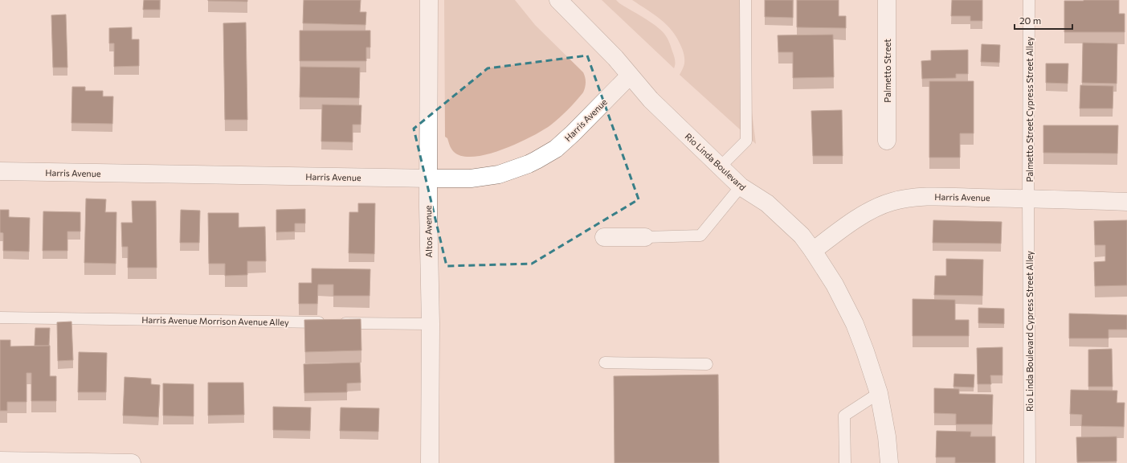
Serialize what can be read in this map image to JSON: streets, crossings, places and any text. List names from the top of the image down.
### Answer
{
  "streets": {
    "street": [
      "Palmetto Street",
      "Harris Avenue",
      "Rio Linda Boulevard",
      "Altos Avenue"
    ],
    "lane": ["Palmetto Street Cypress Street Alley", "Harris Avenue Morrison Avenue Alley", "Rio Linda Boulevard Cypress Street Alley"]
  },
  "crossings": [
    ["Palmetto Street Cypress Street Alley", "Harris Avenue"],
    ["Palmetto Street Cypress Street Alley", "Rio Linda Boulevard Cypress Street Alley"],
    ["Harris Avenue", "Rio Linda Boulevard"],
    ["Harris Avenue", "Altos Avenue"],
    ["Harris Avenue", "Rio Linda Boulevard Cypress Street Alley"],
    ["Altos Avenue", "Harris Avenue Morrison Avenue Alley"]
  ],
  "scale_bar": "20 m"
}
